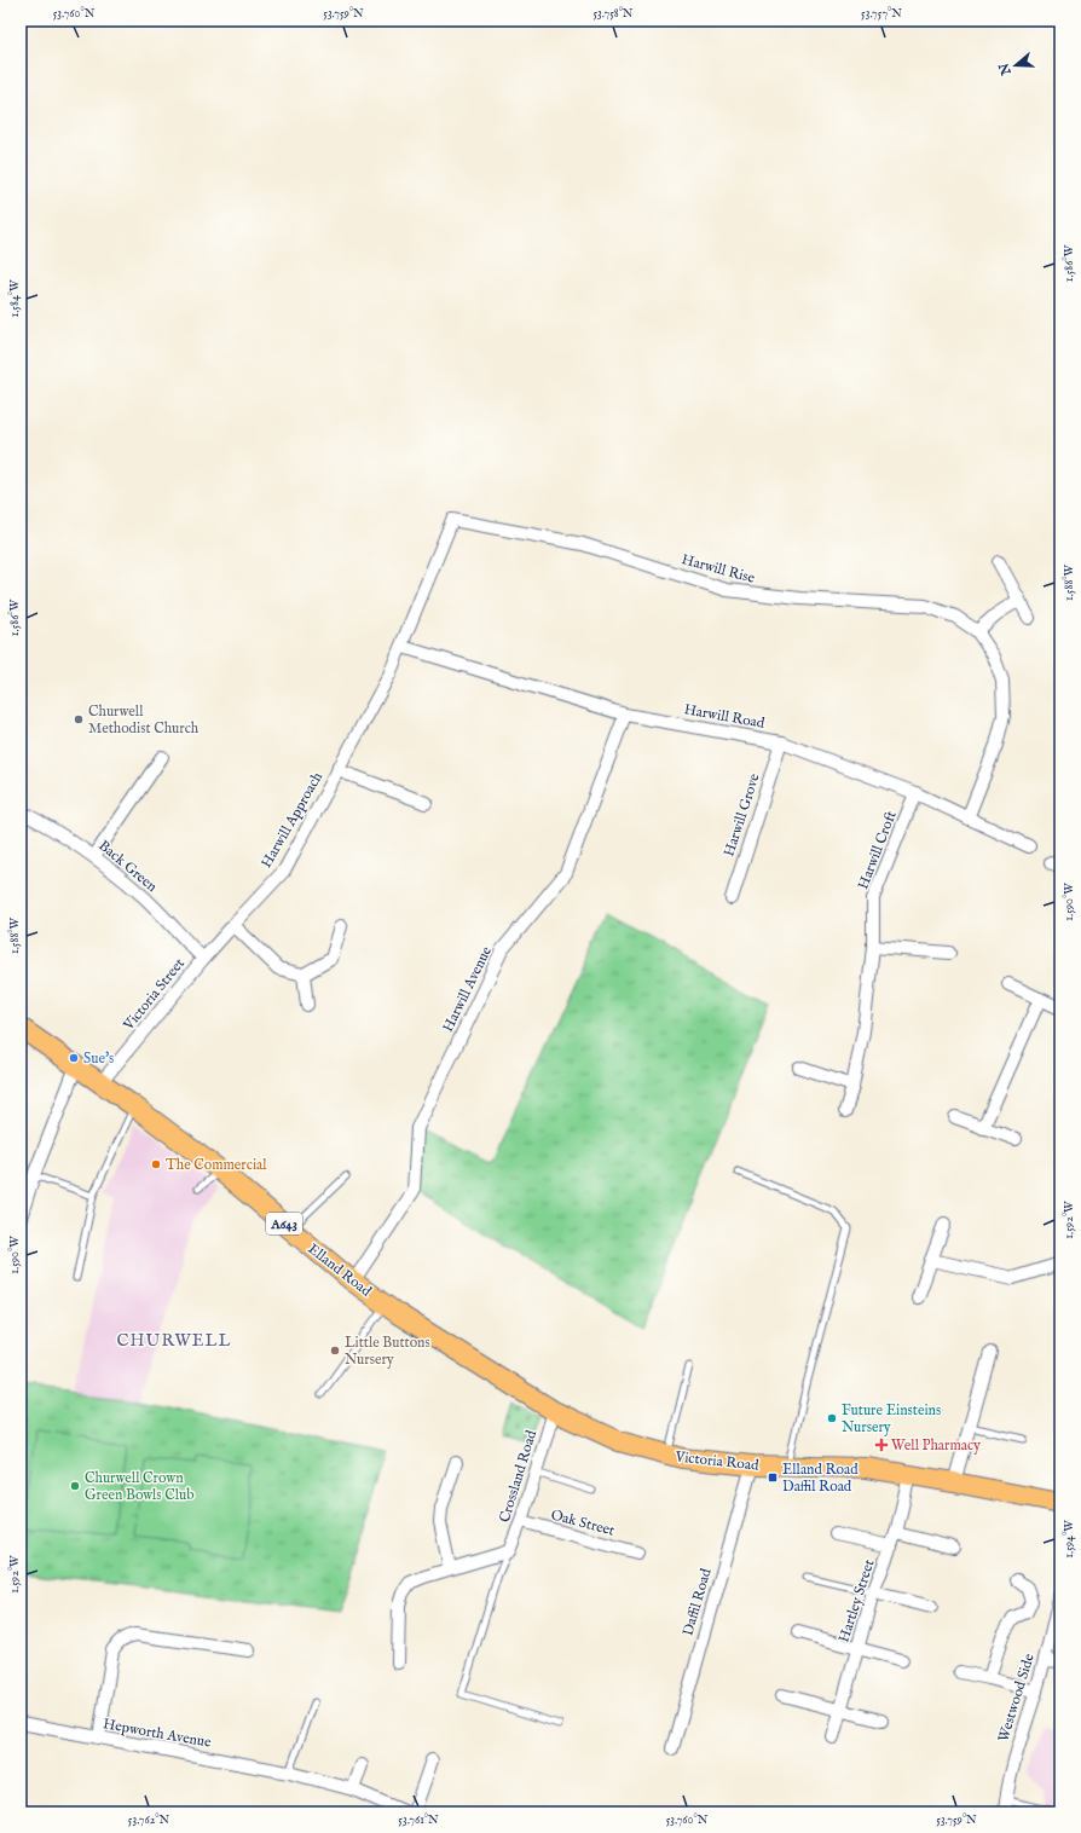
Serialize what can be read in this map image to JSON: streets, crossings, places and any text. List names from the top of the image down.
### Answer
{
  "streets": {
    "main road": ["A643", "Elland Road", "Victoria Road"],
    "street": [
      "Harwill Rise",
      "Harwill Road",
      "Harwill Grove",
      "Harwill Approach",
      "Harwill Croft",
      "Back Green",
      "Harwill Avenue",
      "Victoria Street",
      "Crossland Road",
      "Oak Street",
      "Hartley Street",
      "Daffil Road",
      "Westwood Side",
      "Hepworth Avenue"
    ]
  },
  "crossings": [
    ["Harwill Rise", "Harwill Road"],
    ["Harwill Rise", "Harwill Approach"],
    ["Harwill Road", "Harwill Grove"],
    ["Harwill Road", "Harwill Approach"],
    ["Harwill Road", "Harwill Croft"],
    ["Harwill Road", "Harwill Avenue"],
    ["Harwill Approach", "Victoria Street"],
    ["Back Green", "Victoria Street"],
    ["Harwill Avenue", "Elland Road"],
    ["Victoria Street", "Elland Road"],
    ["Elland Road", "Victoria Road"],
    ["Elland Road", "Crossland Road"],
    ["Victoria Road", "Crossland Road"],
    ["Victoria Road", "Hartley Street"],
    ["Victoria Road", "Daffil Road"],
    ["Crossland Road", "Oak Street"]
  ],
  "districts": ["CHURWELL"],
  "places": {
    "other": [
      "Churwell Methodist Church",
      "Sue's",
      "The Commercial",
      "Little Buttons Nursery",
      "Future Einsteins Nursery",
      "Churwell Crown Green Bowls Club"
    ],
    "health": ["Well Pharmacy"],
    "transit": ["Elland Road Daffil Road"]
  },
  "north": "left",
  "coordinates": [
    "53.760°N",
    "53.759°N",
    "53.758°N",
    "53.757°N",
    "1.586°W",
    "1.584°W",
    "1.588°W",
    "1.590°W",
    "1.592°W",
    "1.594°W",
    "53.762°N",
    "53.761°N"
  ]
}
